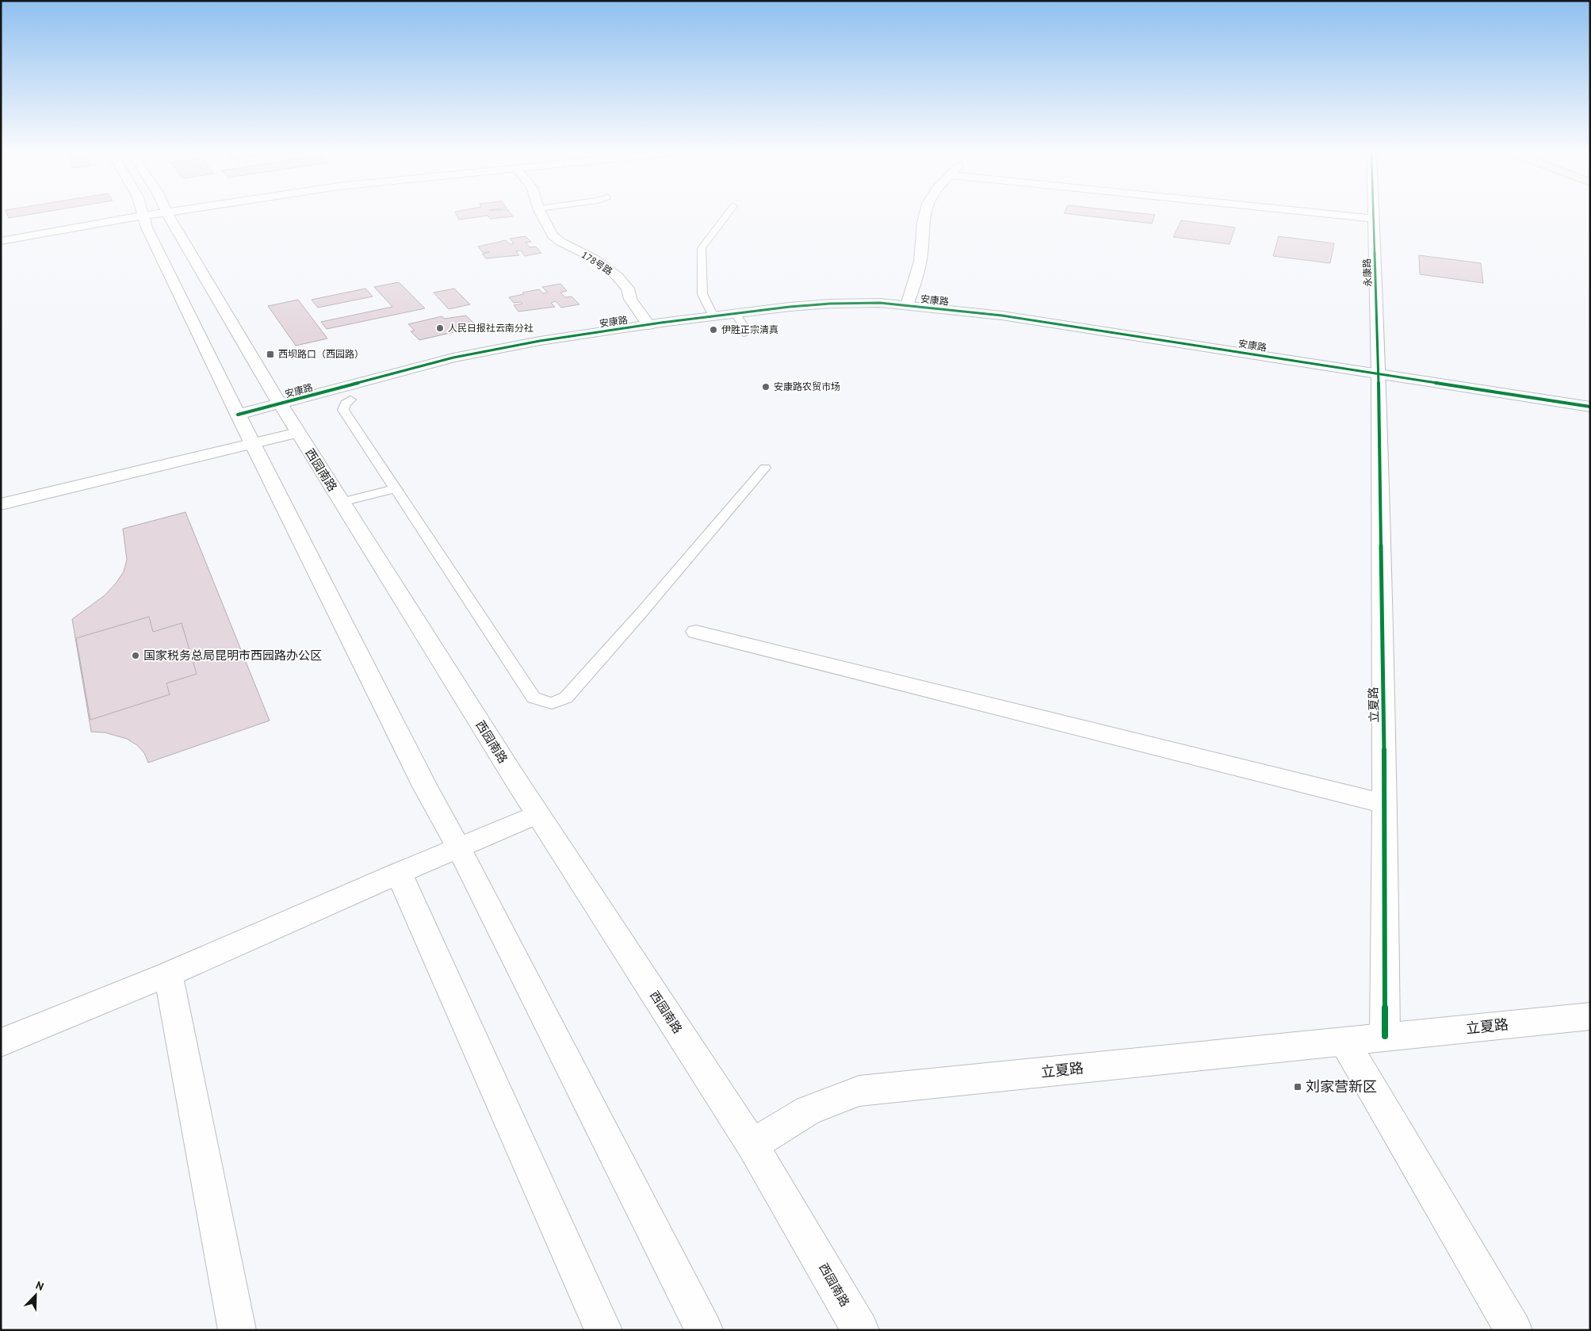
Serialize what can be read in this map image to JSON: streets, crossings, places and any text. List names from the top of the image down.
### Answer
{
  "streets": {
    "street": [
      "178号路",
      "永康路",
      "安康路",
      "西园南路",
      "立夏路"
    ]
  },
  "crossings": [
    ["178号路", "安康路"],
    ["永康路", "安康路"],
    ["永康路", "立夏路"],
    ["安康路", "西园南路"],
    ["安康路", "立夏路"],
    ["西园南路", "立夏路"]
  ],
  "places": {
    "other": [
      "人民日报社云南分社",
      "伊胜正宗清真",
      "安康路农贸市场",
      "国家税务总局昆明市西园路办公区"
    ],
    "transit": ["西坝路口（西园路）", "刘家营新区"]
  },
  "north": "top right"
}
